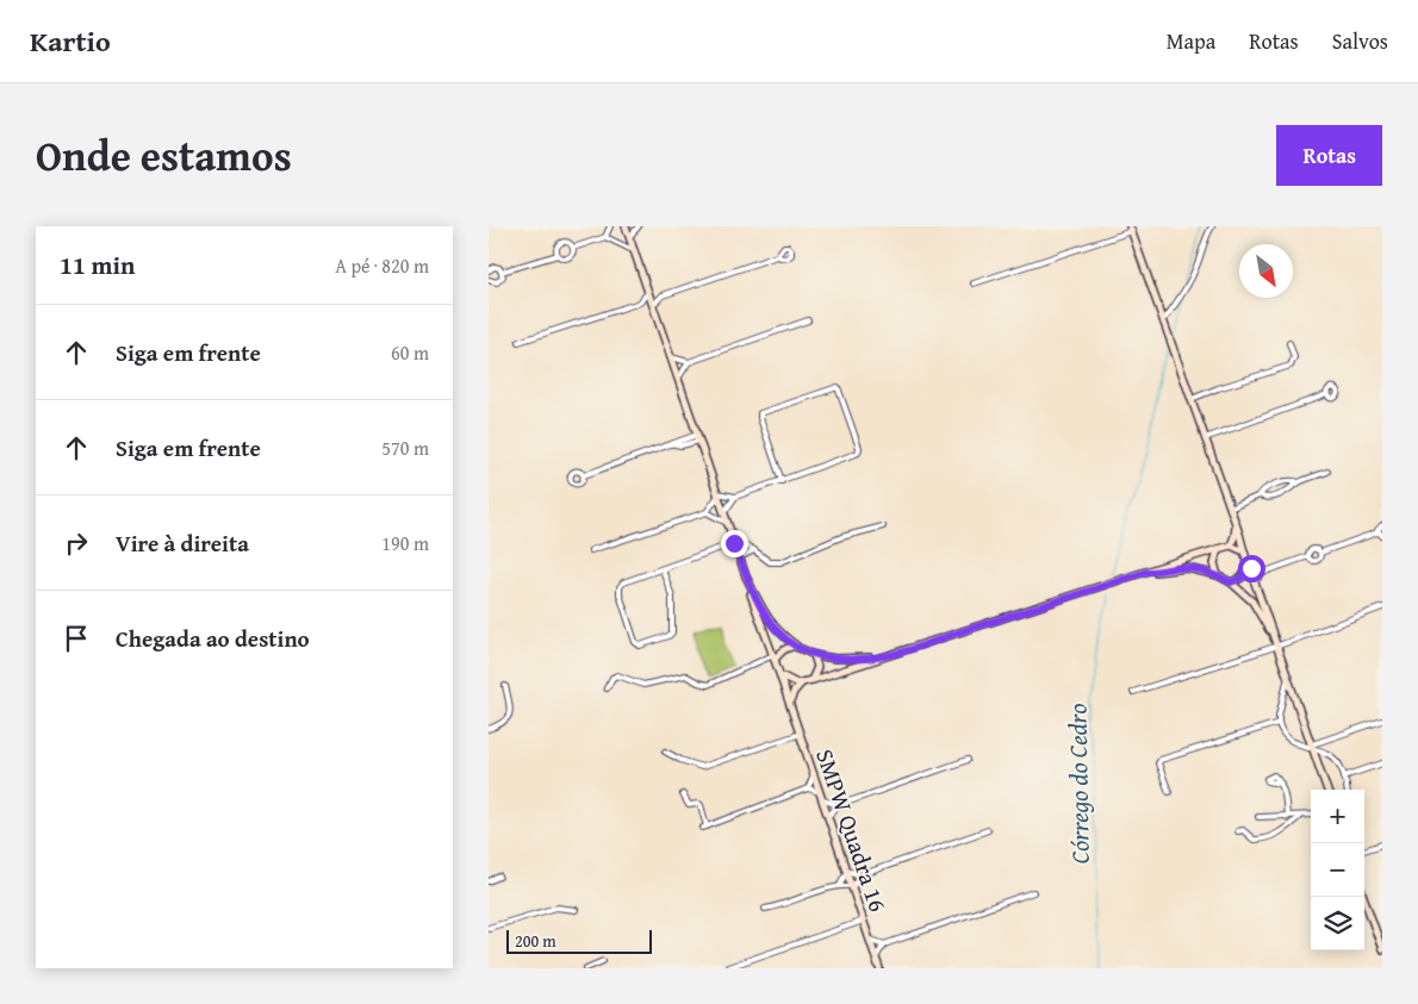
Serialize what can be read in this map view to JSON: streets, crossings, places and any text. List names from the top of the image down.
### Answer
{
  "streets": {
    "main road": ["SMPW Quadra 16"]
  },
  "water": ["Córrego do Cedro"],
  "scale_bar": "200 m",
  "north": "bottom right",
  "page": {
    "header": "Kartio",
    "nav": ["Mapa", "Rotas", "Salvos"],
    "title": "Onde estamos",
    "buttons": "Rotas",
    "heading": ["11 min", "A pé · 820 m"],
    "list": [
      ["Siga em frente", "60 m"],
      ["Siga em frente", "570 m"],
      ["Vire à direita", "190 m"],
      "Chegada ao destino"
    ],
    "map_buttons": ["+", "−"],
    "scale": "200 m"
  }
}
